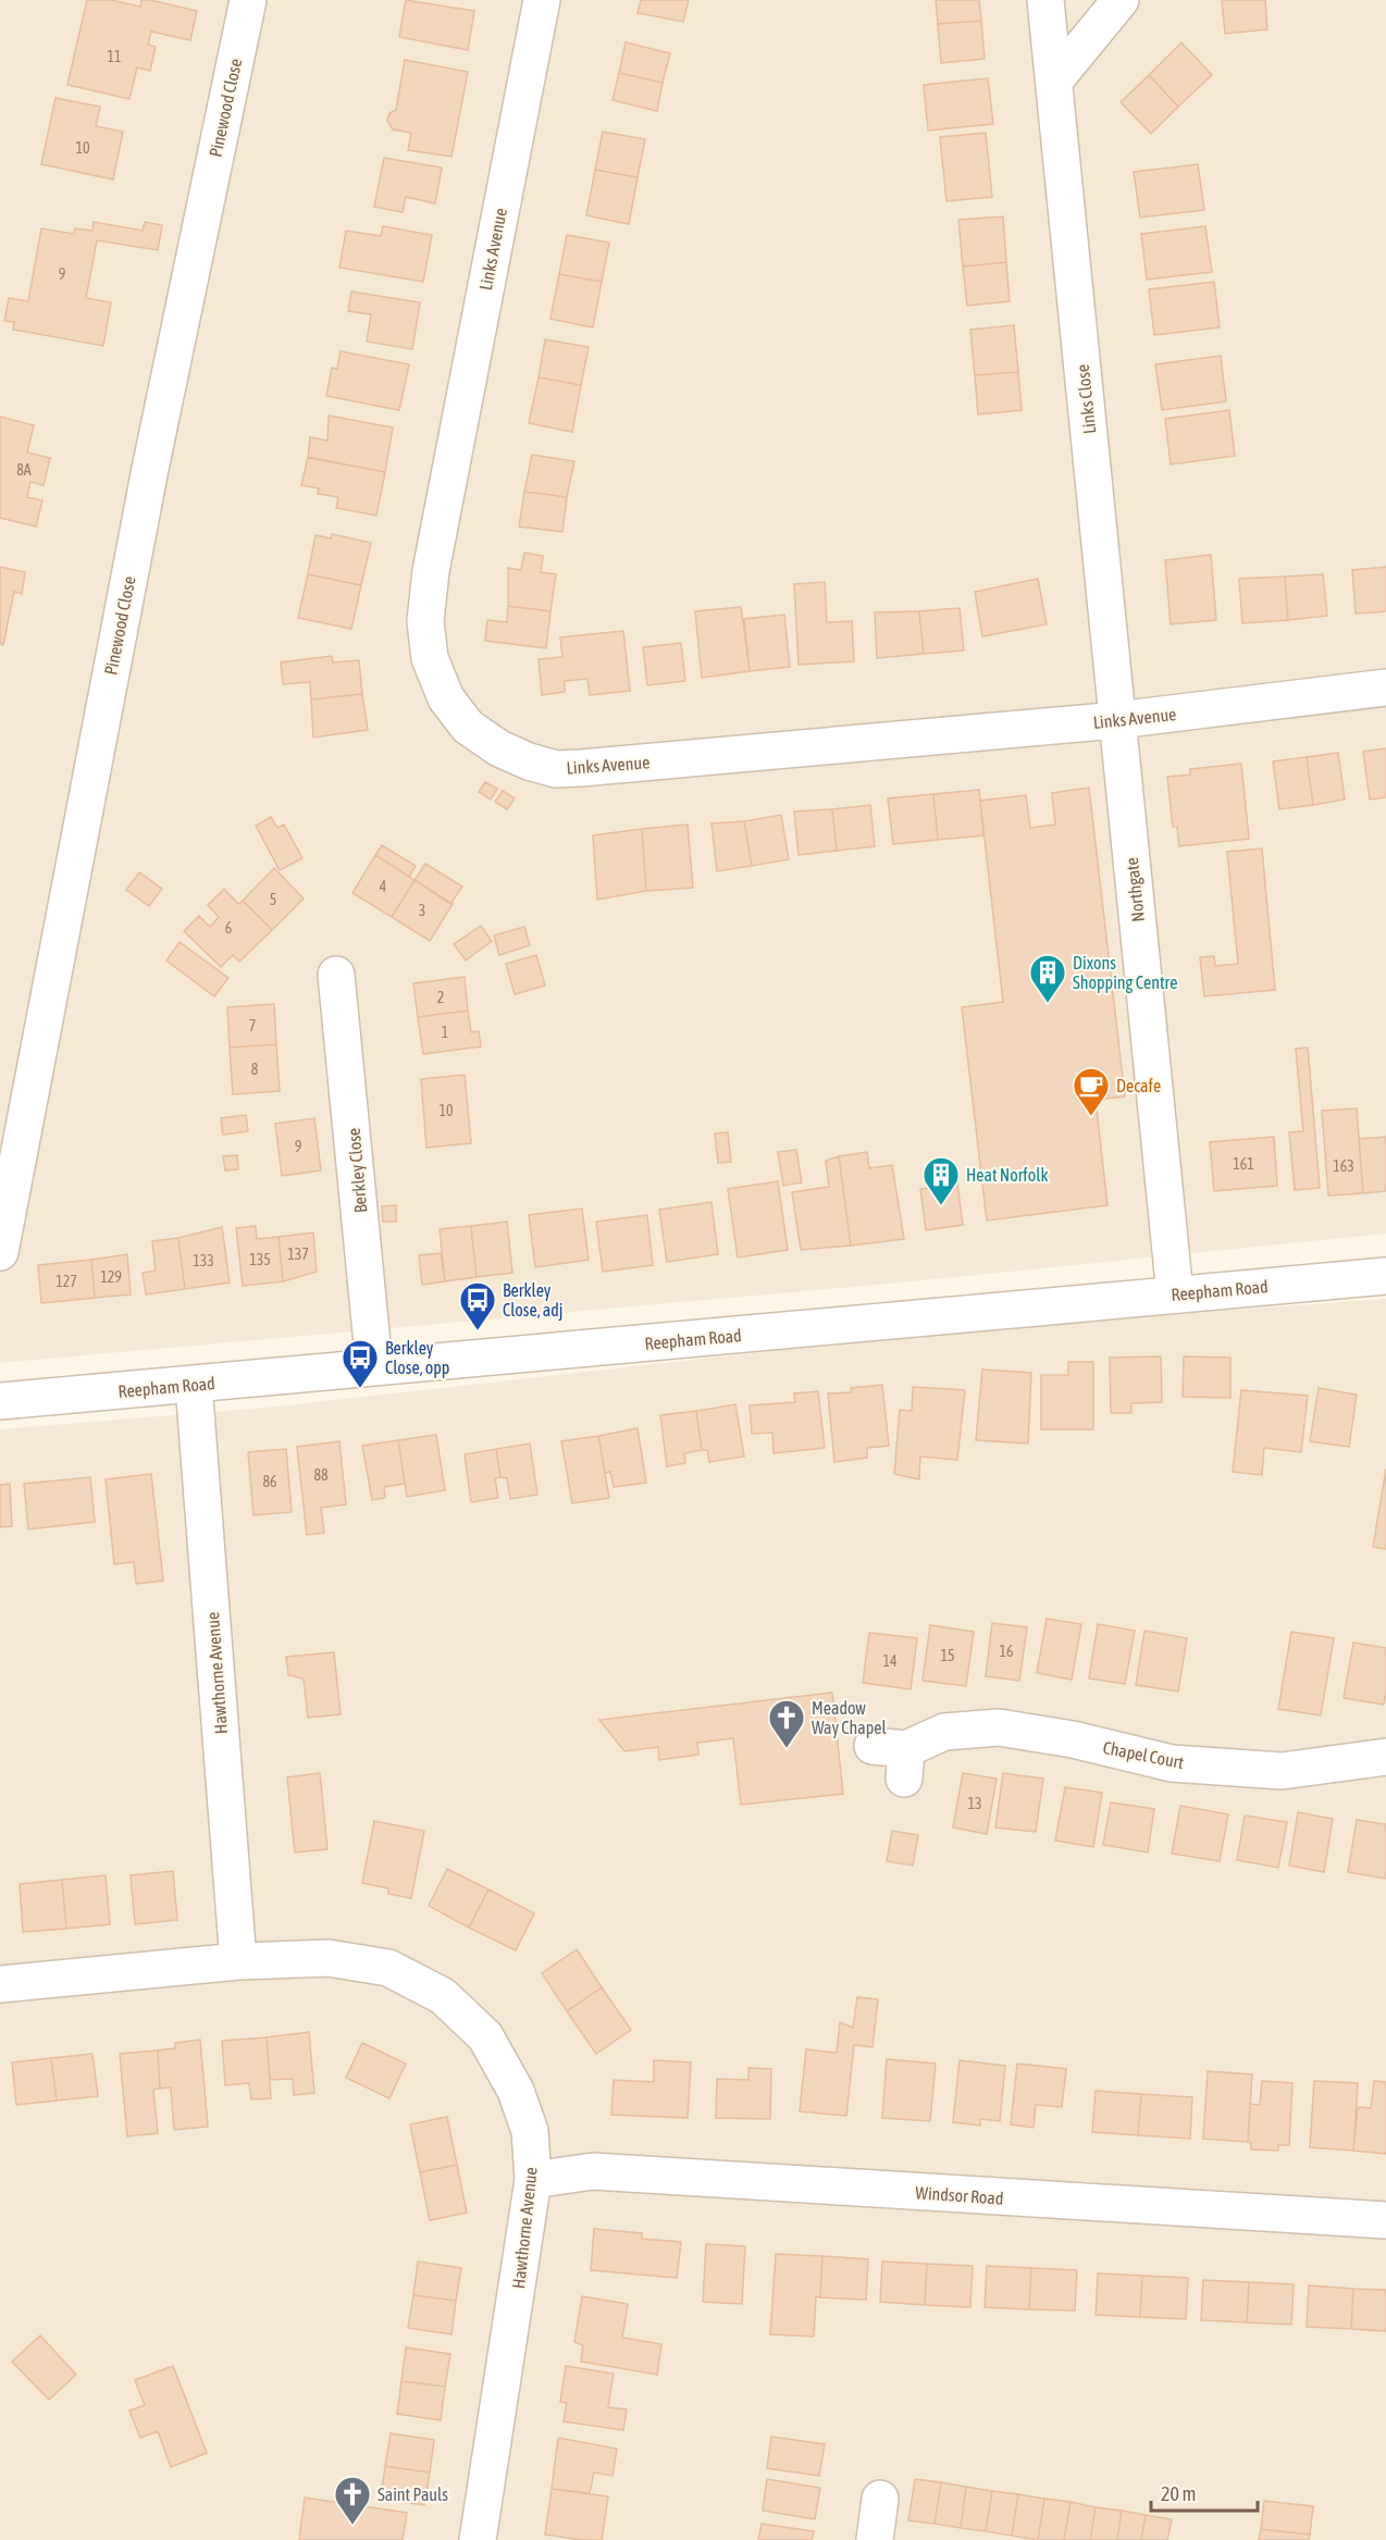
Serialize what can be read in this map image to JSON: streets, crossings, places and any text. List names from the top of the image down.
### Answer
{
  "streets": {
    "street": [
      "Pinewood Close",
      "Links Avenue",
      "Links Close",
      "Northgate",
      "Berkley Close",
      "Reepham Road",
      "Hawthorne Avenue",
      "Chapel Court",
      "Windsor Road"
    ]
  },
  "crossings": [
    ["Links Avenue", "Links Close"],
    ["Links Avenue", "Northgate"],
    ["Links Close", "Northgate"],
    ["Northgate", "Reepham Road"],
    ["Berkley Close", "Reepham Road"],
    ["Reepham Road", "Hawthorne Avenue"],
    ["Hawthorne Avenue", "Windsor Road"]
  ],
  "places": {
    "building": ["Dixons Shopping Centre", "Heat Norfolk"],
    "cafe": ["Decafe"],
    "bus stop": ["Berkley Close, adj", "Berkley Close, opp"],
    "church": ["Meadow Way Chapel", "Saint Pauls"]
  },
  "house_numbers": [
    "11",
    "10",
    "9",
    "8A",
    "4",
    "5",
    "3",
    "6",
    "2",
    "7",
    "1",
    "8",
    "10",
    "9",
    "161",
    "163",
    "137",
    "135",
    "133",
    "129",
    "127",
    "88",
    "86",
    "16",
    "15",
    "14",
    "13"
  ],
  "scale_bar": "20 m"
}
